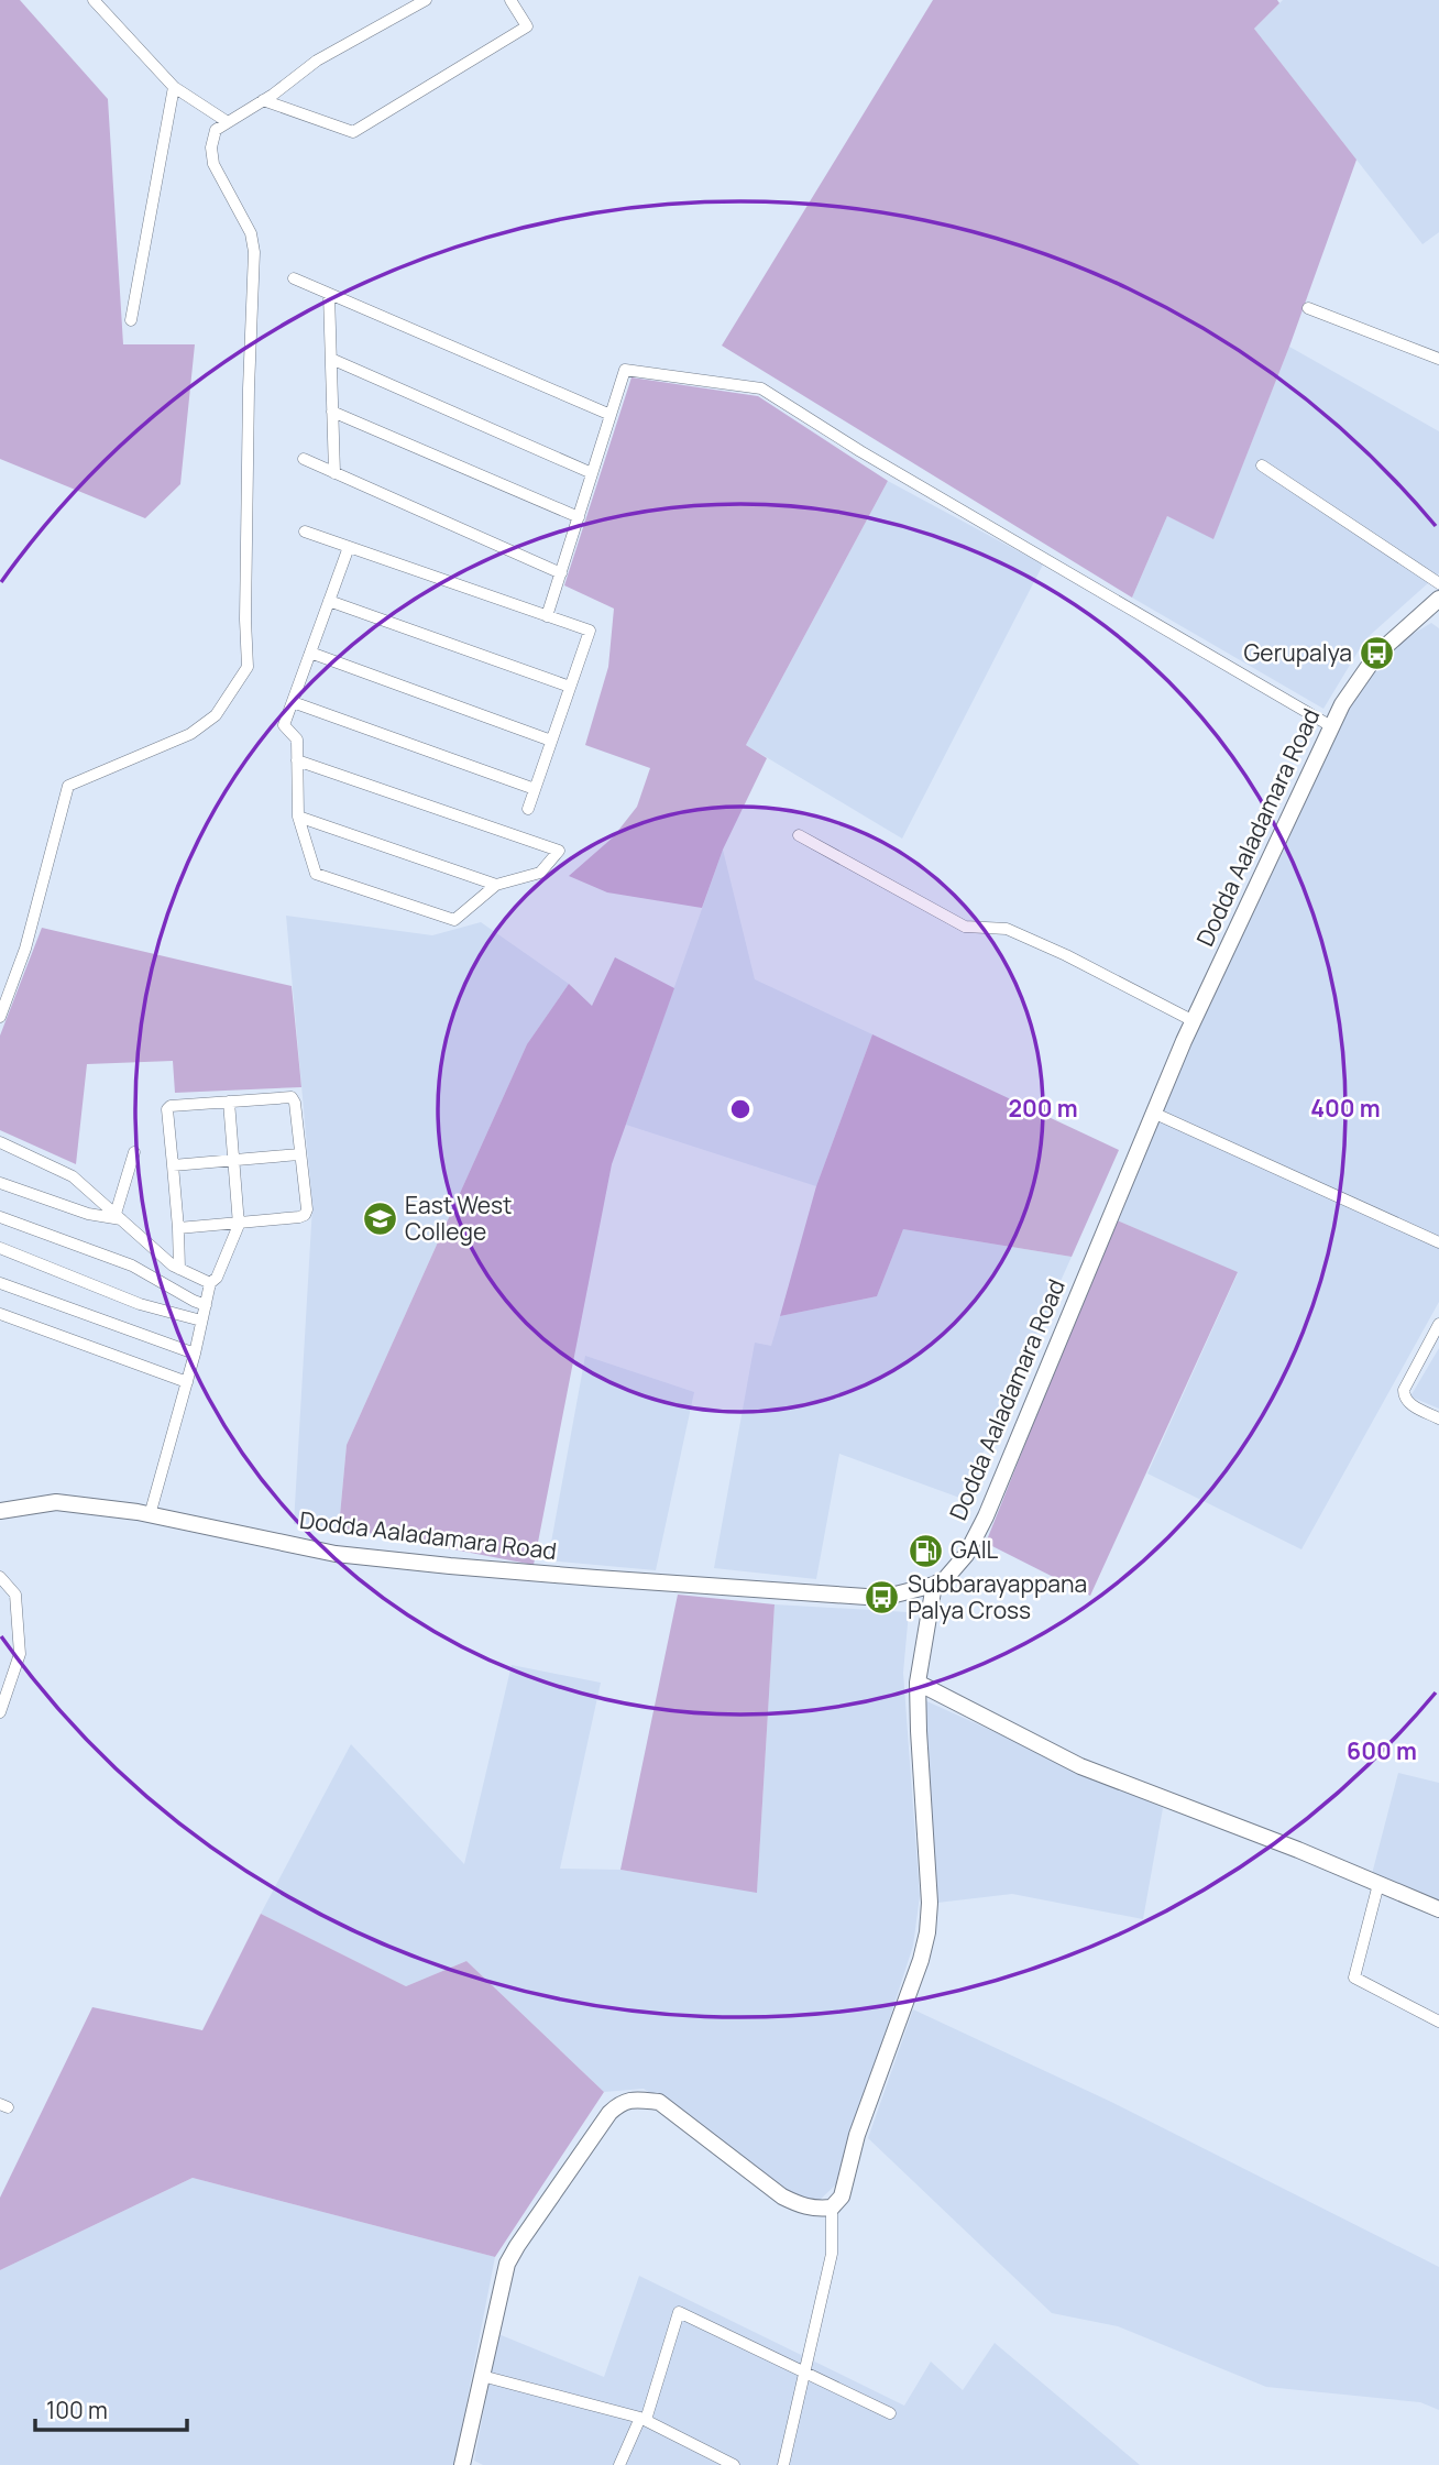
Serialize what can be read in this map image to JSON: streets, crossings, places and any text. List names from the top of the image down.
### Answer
{
  "streets": {
    "main road": ["Dodda Aaladamara Road"]
  },
  "places": {
    "bus stop": ["Gerupalya", "Subbarayappana Palya Cross"],
    "school or university": ["East West College"],
    "fuel station": ["GAIL"]
  },
  "scale_bar": "100 m",
  "rings": ["200 m", "400 m", "600 m"]
}
